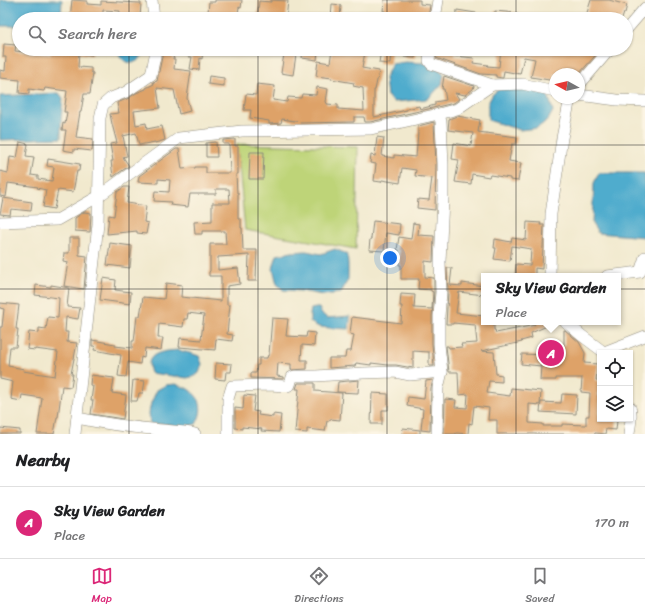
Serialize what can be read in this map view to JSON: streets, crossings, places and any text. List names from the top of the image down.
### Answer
{
  "north": "left",
  "page": {
    "search": "Search here",
    "popup": ["Sky View Garden", "Place"],
    "pins": "A",
    "heading": "Nearby",
    "list": [
      {
        "mark": "A",
        "name": "Sky View Garden",
        "note": "Place",
        "value": "170 m"
      }
    ],
    "nav": ["Map", "Directions", "Saved"]
  }
}
